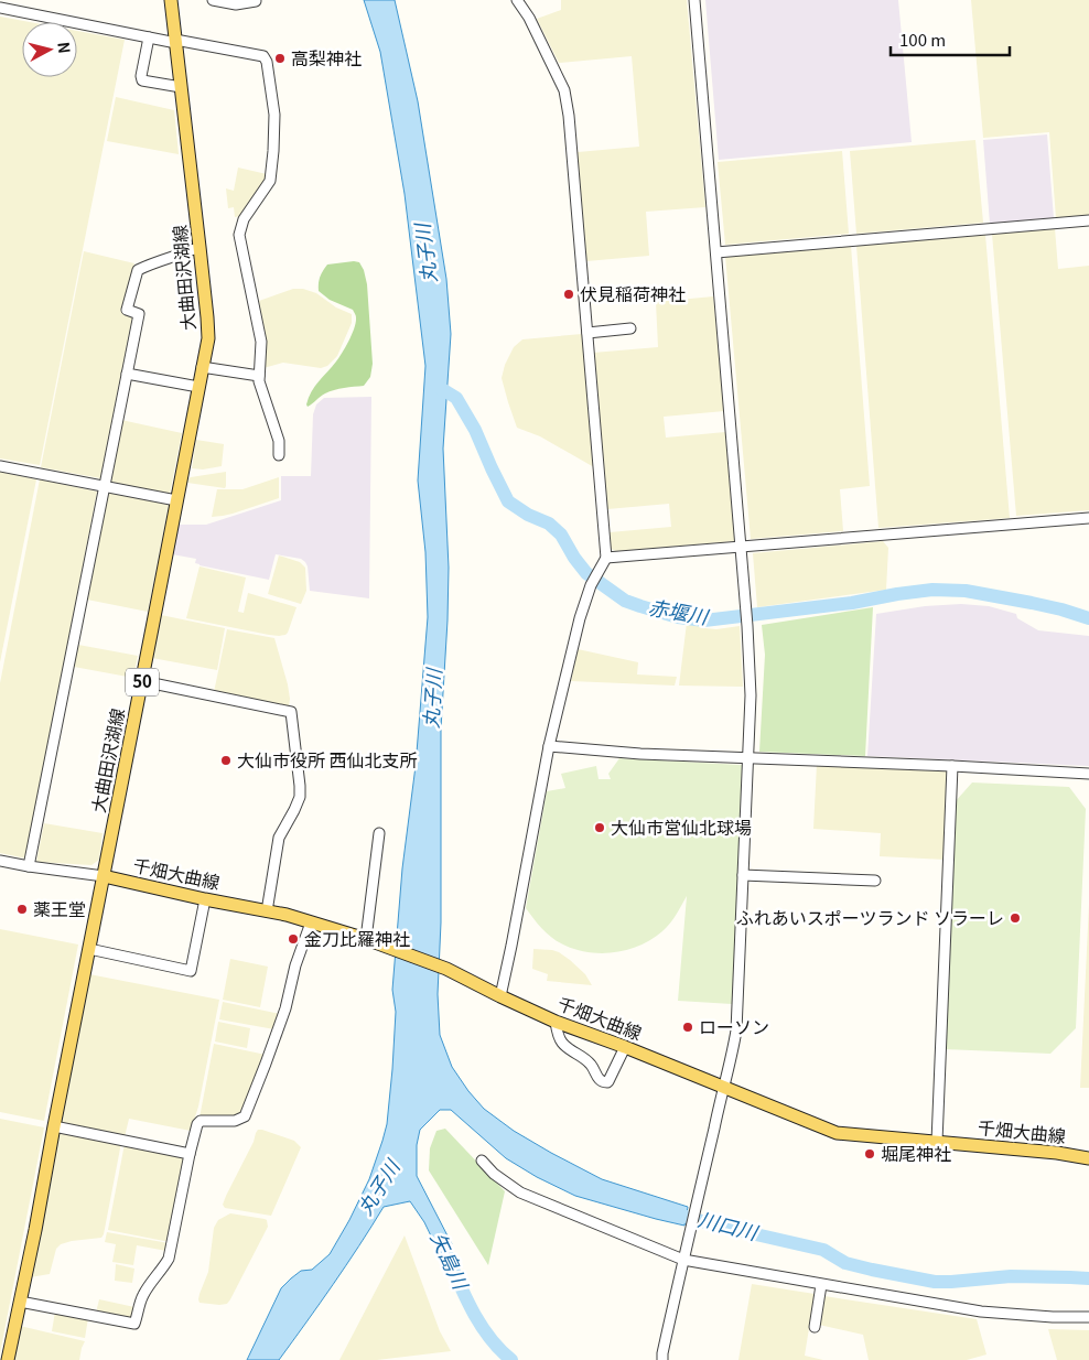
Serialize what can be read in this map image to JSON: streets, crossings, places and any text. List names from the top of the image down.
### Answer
{
  "streets": {
    "main road": ["大曲田沢湖線", "50", "千畑大曲線"]
  },
  "crossings": [
    ["大曲田沢湖線", "千畑大曲線"]
  ],
  "water": [
    "丸子川",
    "赤堰川",
    "川口川",
    "矢島川"
  ],
  "places": [
    "高梨神社",
    "伏見稲荷神社",
    "大仙市役所 西仙北支所",
    "大仙市営仙北球場",
    "薬王堂",
    "ふれあいスポーツランド ソラーレ",
    "金刀比羅神社",
    "ローソン",
    "堀尾神社"
  ],
  "scale_bar": "100 m",
  "north": "right"
}
